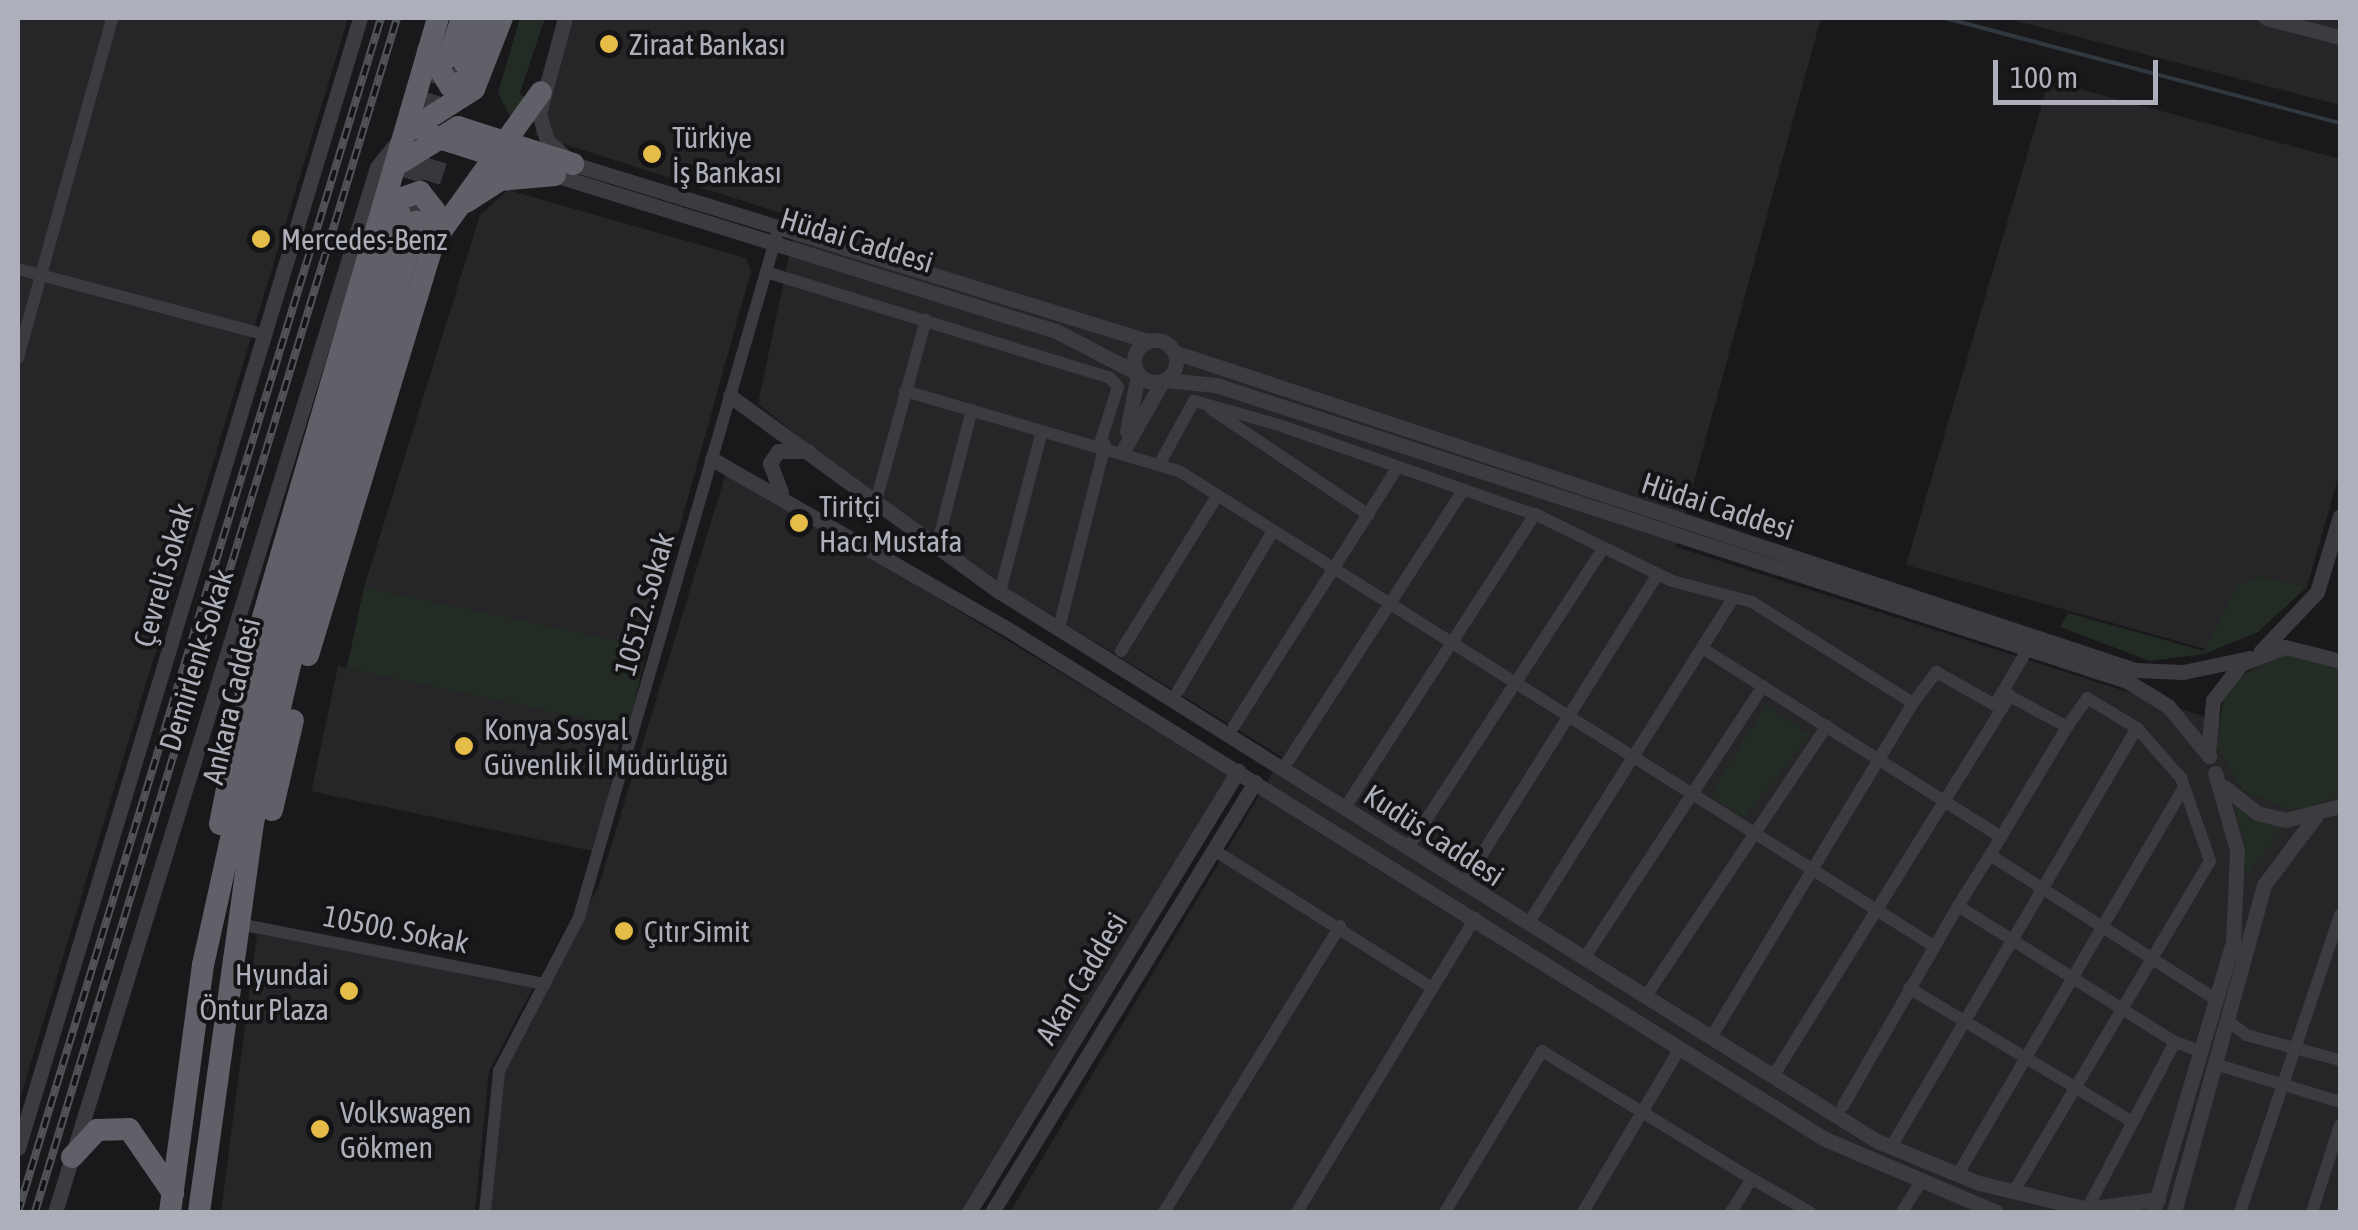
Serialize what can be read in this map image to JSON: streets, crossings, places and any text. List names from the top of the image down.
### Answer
{
  "streets": {
    "highway": ["Ankara Caddesi"],
    "street": [
      "Hüdai Caddesi",
      "Çevreli Sokak",
      "10512. Sokak",
      "Demirlenk Sokak",
      "Kudüs Caddesi",
      "10500. Sokak",
      "Akan Caddesi"
    ]
  },
  "crossings": [
    ["Hüdai Caddesi", "10512. Sokak"],
    ["10512. Sokak", "Kudüs Caddesi"],
    ["10512. Sokak", "10500. Sokak"],
    ["Ankara Caddesi", "10500. Sokak"],
    ["Kudüs Caddesi", "Akan Caddesi"]
  ],
  "places": [
    "Ziraat Bankası",
    "Türkiye İş Bankası",
    "Mercedes-Benz",
    "Tiritçi Hacı Mustafa",
    "Konya Sosyal Güvenlik İl Müdürlüğü",
    "Çıtır Simit",
    "Hyundai Öntur Plaza",
    "Volkswagen Gökmen"
  ],
  "scale_bar": "100 m"
}
